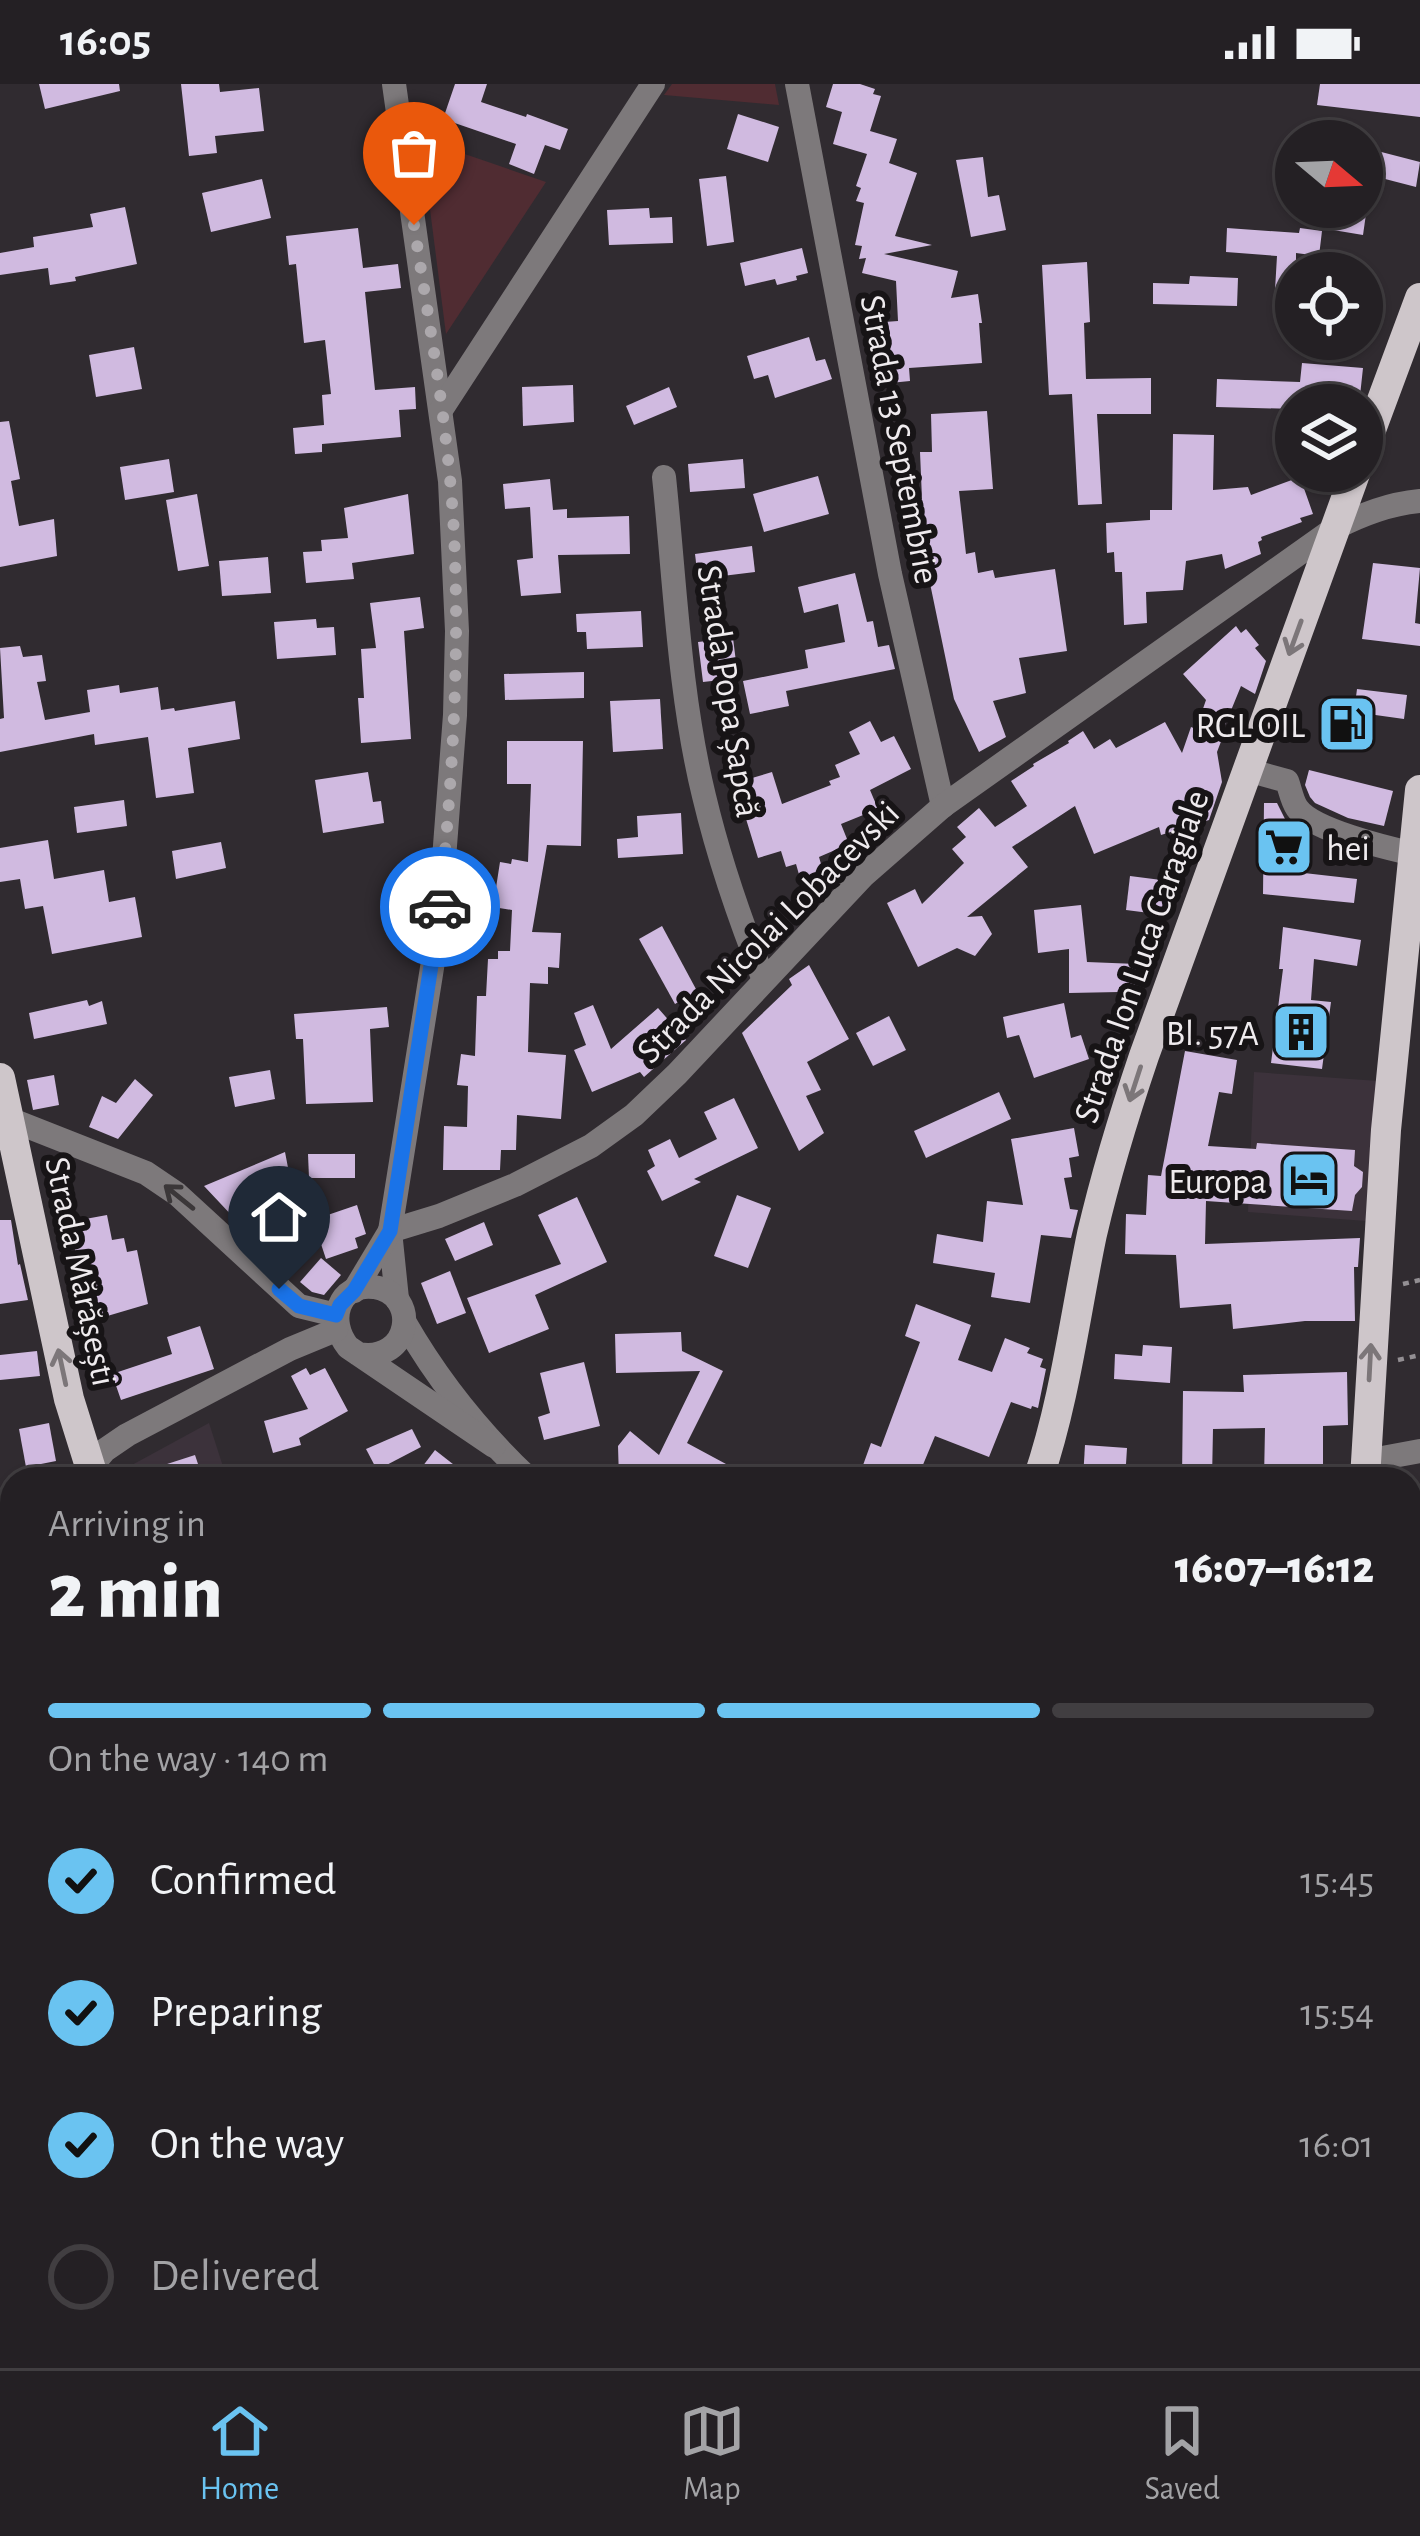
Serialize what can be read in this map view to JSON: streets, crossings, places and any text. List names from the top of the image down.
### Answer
{
  "streets": {
    "main road": ["Strada Ion Luca Caragiale", "Strada Mărășești"],
    "street": ["Strada 13 Septembrie", "Strada Popa Șapcă", "Strada Nicolai Lobacevski"]
  },
  "crossings": [
    ["Strada 13 Septembrie", "Strada Nicolai Lobacevski"],
    ["Strada Popa Șapcă", "Strada Nicolai Lobacevski"],
    ["Strada Nicolai Lobacevski", "Strada Ion Luca Caragiale"]
  ],
  "one_way": ["Strada Mărășești"],
  "places": {
    "fuel station": ["RGL OIL"],
    "supermarket": ["hei"],
    "building": ["Bl. 57A"],
    "hotel": ["Europa"]
  },
  "north": "right",
  "page": {
    "status": "16:05",
    "heading": ["2 min", "Arriving in", "16:07–16:12"],
    "bar": "On the way · 140 m",
    "list": [
      ["Confirmed", "15:45"],
      ["Preparing", "15:54"],
      ["On the way", "16:01"],
      "Delivered"
    ],
    "tabs": ["Home", "Map", "Saved"]
  }
}
